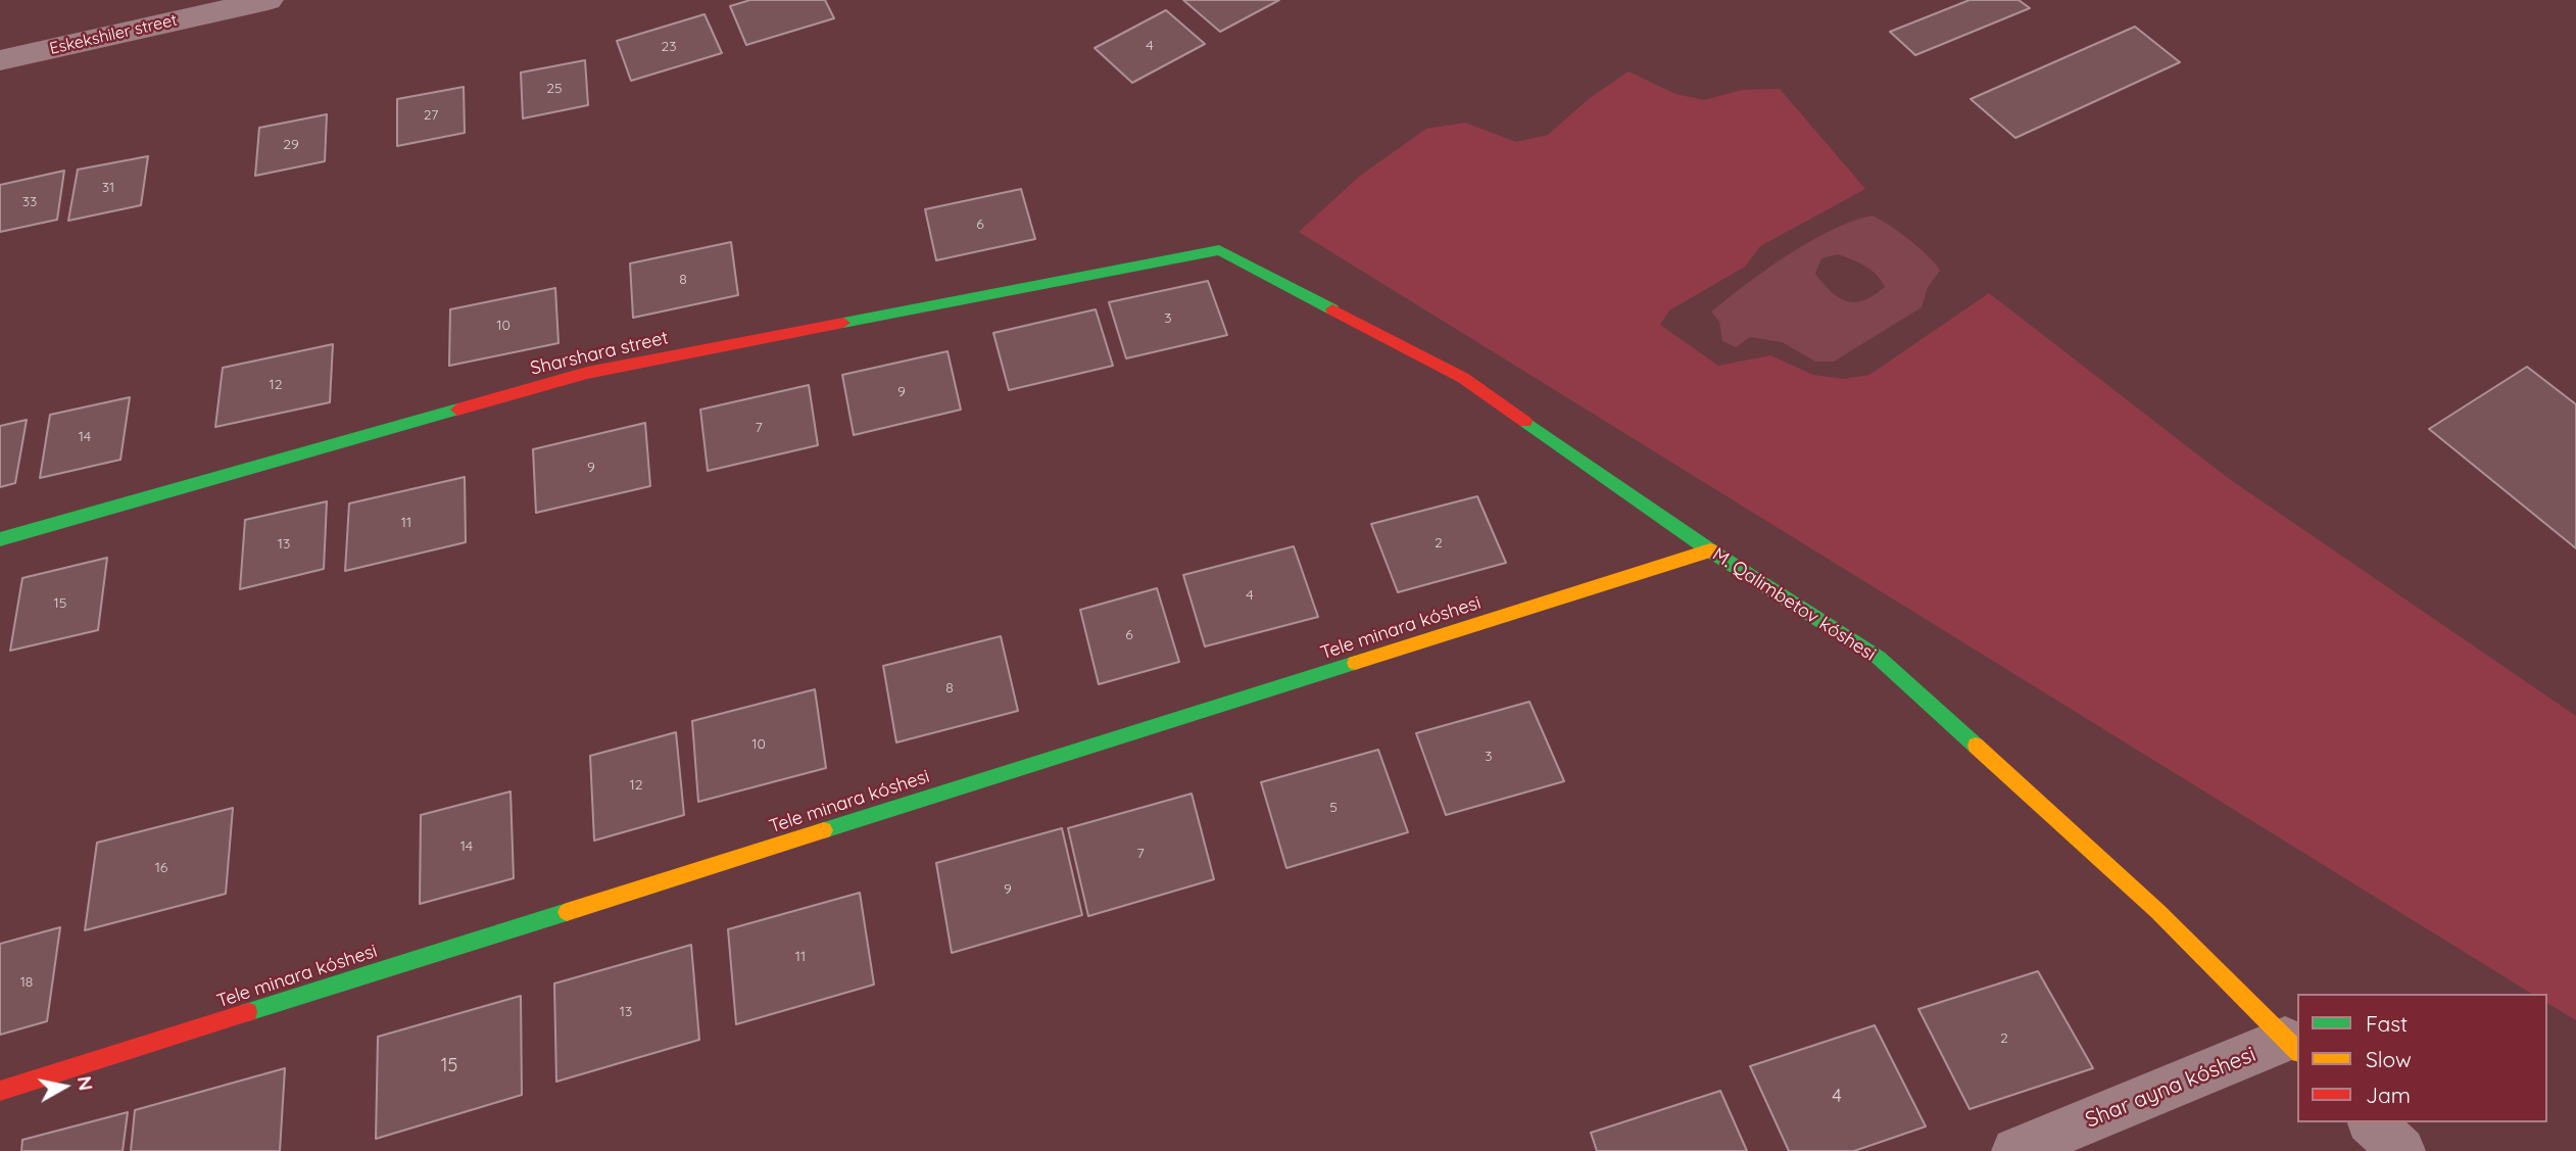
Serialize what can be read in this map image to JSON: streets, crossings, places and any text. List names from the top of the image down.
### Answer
{
  "streets": {
    "street": [
      "Eskekshiler street",
      "Sharshara street",
      "M. Qalimbetov kóshesi",
      "Tele minara kóshesi",
      "Shar ayna kóshesi"
    ]
  },
  "crossings": [
    ["Sharshara street", "M. Qalimbetov kóshesi"],
    ["M. Qalimbetov kóshesi", "Tele minara kóshesi"],
    ["M. Qalimbetov kóshesi", "Shar ayna kóshesi"]
  ],
  "house_numbers": [
    "4",
    "23",
    "25",
    "27",
    "29",
    "31",
    "33",
    "6",
    "8",
    "3",
    "10",
    "12",
    "9",
    "7",
    "14",
    "9",
    "11",
    "2",
    "13",
    "4",
    "15",
    "6",
    "8",
    "10",
    "3",
    "12",
    "5",
    "14",
    "7",
    "16",
    "9",
    "11",
    "18",
    "13",
    "2",
    "15",
    "4"
  ],
  "legend": ["Fast", "Slow", "Jam"],
  "north": "right"
}
